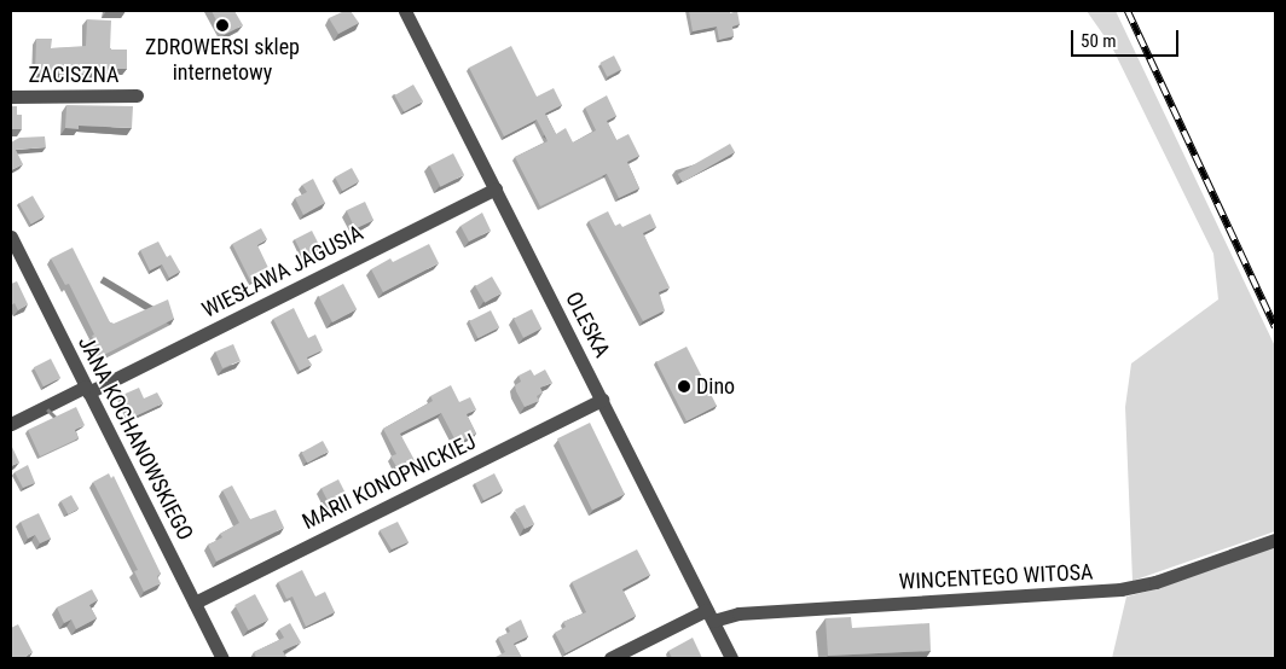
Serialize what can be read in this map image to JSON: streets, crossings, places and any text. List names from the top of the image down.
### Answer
{
  "streets": {
    "street": [
      "ZACISZNA",
      "WIESŁAWA JAGUSIA",
      "OLESKA",
      "JANA KOCHANOWSKIEGO",
      "MARII KONOPNICKIEJ",
      "WINCENTEGO WITOSA"
    ]
  },
  "crossings": [
    ["WIESŁAWA JAGUSIA", "OLESKA"],
    ["WIESŁAWA JAGUSIA", "JANA KOCHANOWSKIEGO"],
    ["OLESKA", "MARII KONOPNICKIEJ"],
    ["OLESKA", "WINCENTEGO WITOSA"],
    ["JANA KOCHANOWSKIEGO", "MARII KONOPNICKIEJ"]
  ],
  "places": ["ZDROWERSI sklep internetowy", "Dino"],
  "scale_bar": "50 m"
}
